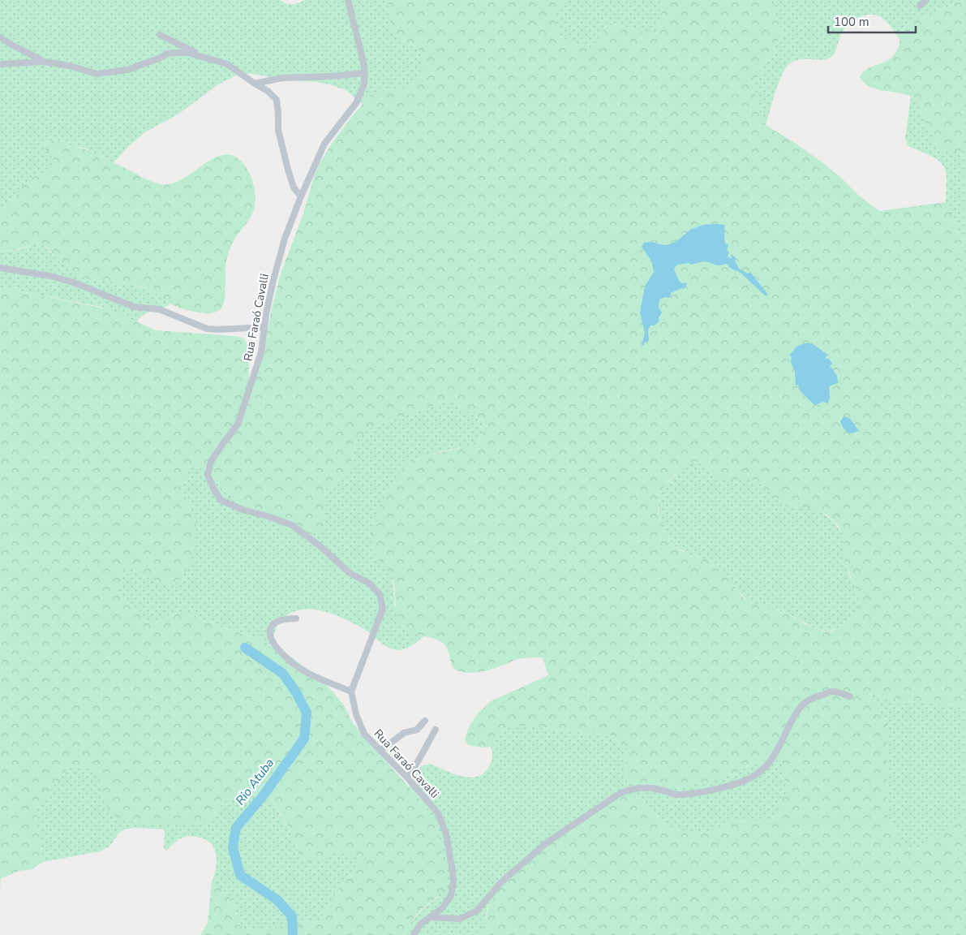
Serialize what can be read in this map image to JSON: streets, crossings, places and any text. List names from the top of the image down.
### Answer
{
  "streets": {
    "street": ["Rua Faraó Cavalli"]
  },
  "water": ["Rio Atuba"],
  "scale_bar": "100 m"
}
